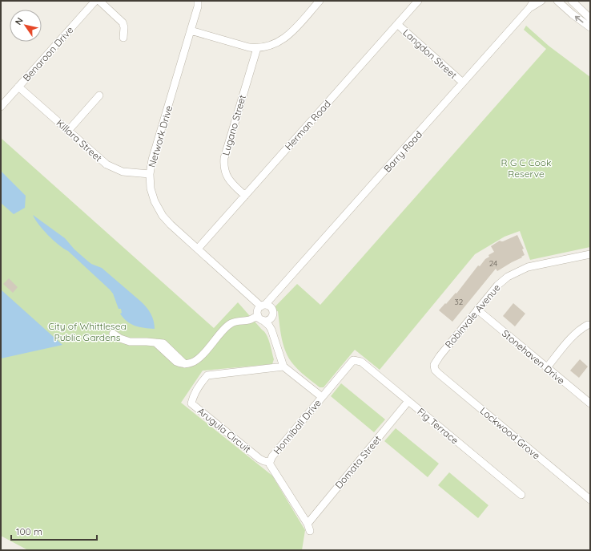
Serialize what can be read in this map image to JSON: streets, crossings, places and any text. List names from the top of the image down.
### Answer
{
  "streets": {
    "street": [
      "Benaroon Drive",
      "Langdon Street",
      "Lugano Street",
      "Herman Road",
      "Network Drive",
      "Killara Street",
      "Barry Road",
      "Robinvale Avenue",
      "Stonehaven Drive",
      "Fig Terrace",
      "Honniball Drive",
      "Arugula Circuit",
      "Lockwood Grove",
      "Domata Street"
    ]
  },
  "crossings": [
    ["Benaroon Drive", "Killara Street"],
    ["Langdon Street", "Herman Road"],
    ["Langdon Street", "Barry Road"],
    ["Lugano Street", "Herman Road"],
    ["Herman Road", "Network Drive"],
    ["Network Drive", "Killara Street"],
    ["Network Drive", "Barry Road"],
    ["Robinvale Avenue", "Stonehaven Drive"],
    ["Robinvale Avenue", "Lockwood Grove"],
    ["Fig Terrace", "Honniball Drive"],
    ["Fig Terrace", "Domata Street"],
    ["Honniball Drive", "Arugula Circuit"],
    ["Honniball Drive", "Domata Street"]
  ],
  "parks": ["R G C Cook Reserve", "City of Whittlesea Public Gardens"],
  "house_numbers": ["24", "32"],
  "scale_bar": "100 m",
  "north": "top left"
}
